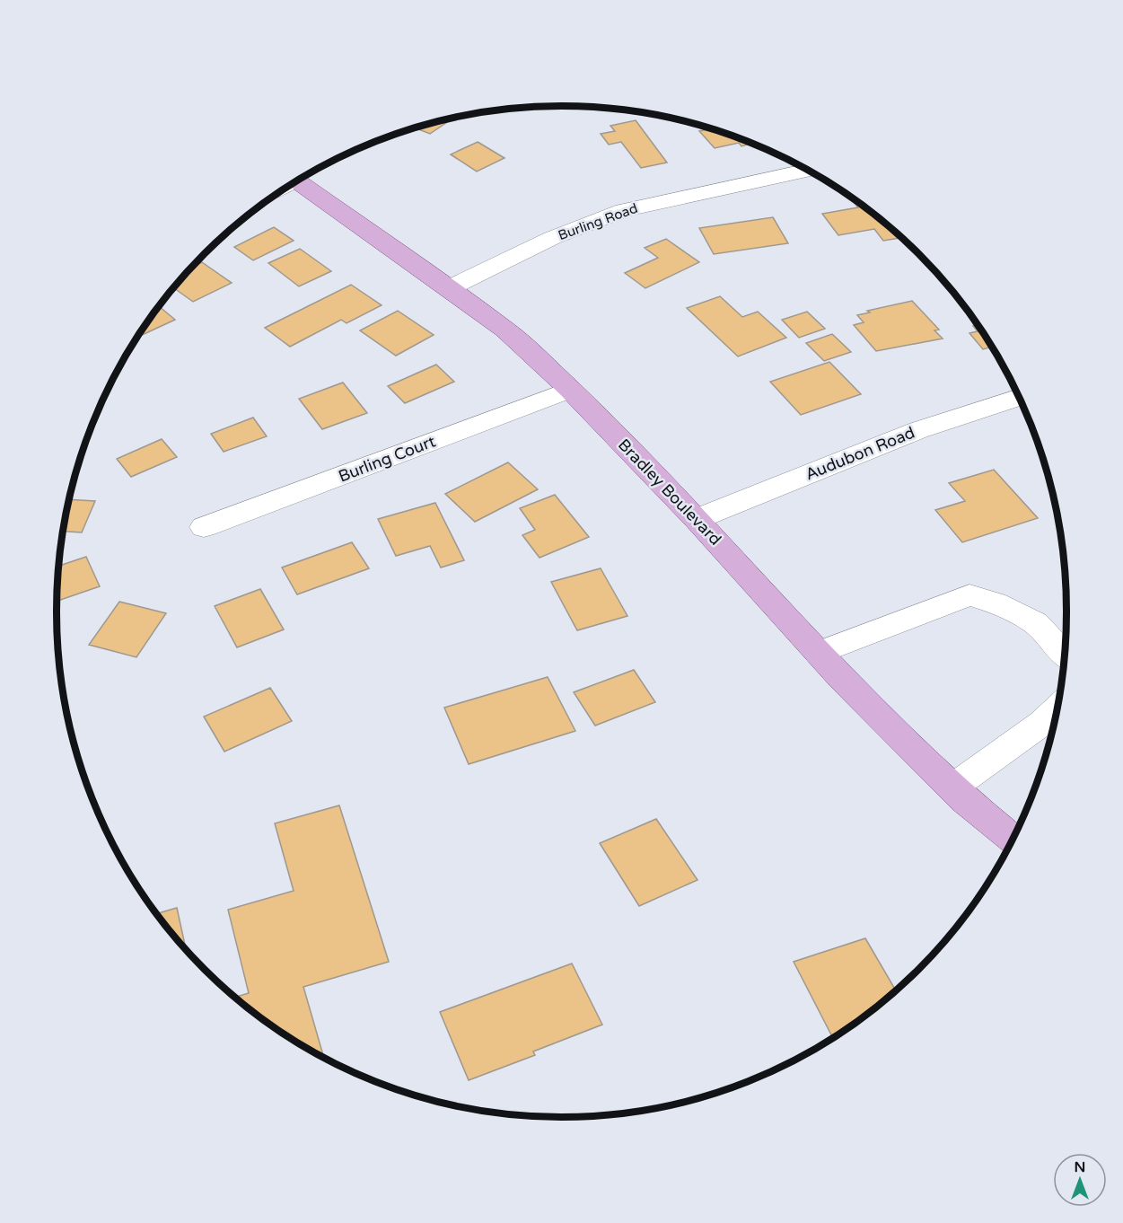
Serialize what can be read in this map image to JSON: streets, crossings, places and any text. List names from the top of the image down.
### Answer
{
  "streets": {
    "main road": ["Bradley Boulevard"],
    "street": ["Burling Road", "Audubon Road", "Burling Court"]
  },
  "crossings": [
    ["Burling Road", "Bradley Boulevard"],
    ["Audubon Road", "Bradley Boulevard"],
    ["Burling Court", "Bradley Boulevard"]
  ],
  "north": "top"
}
